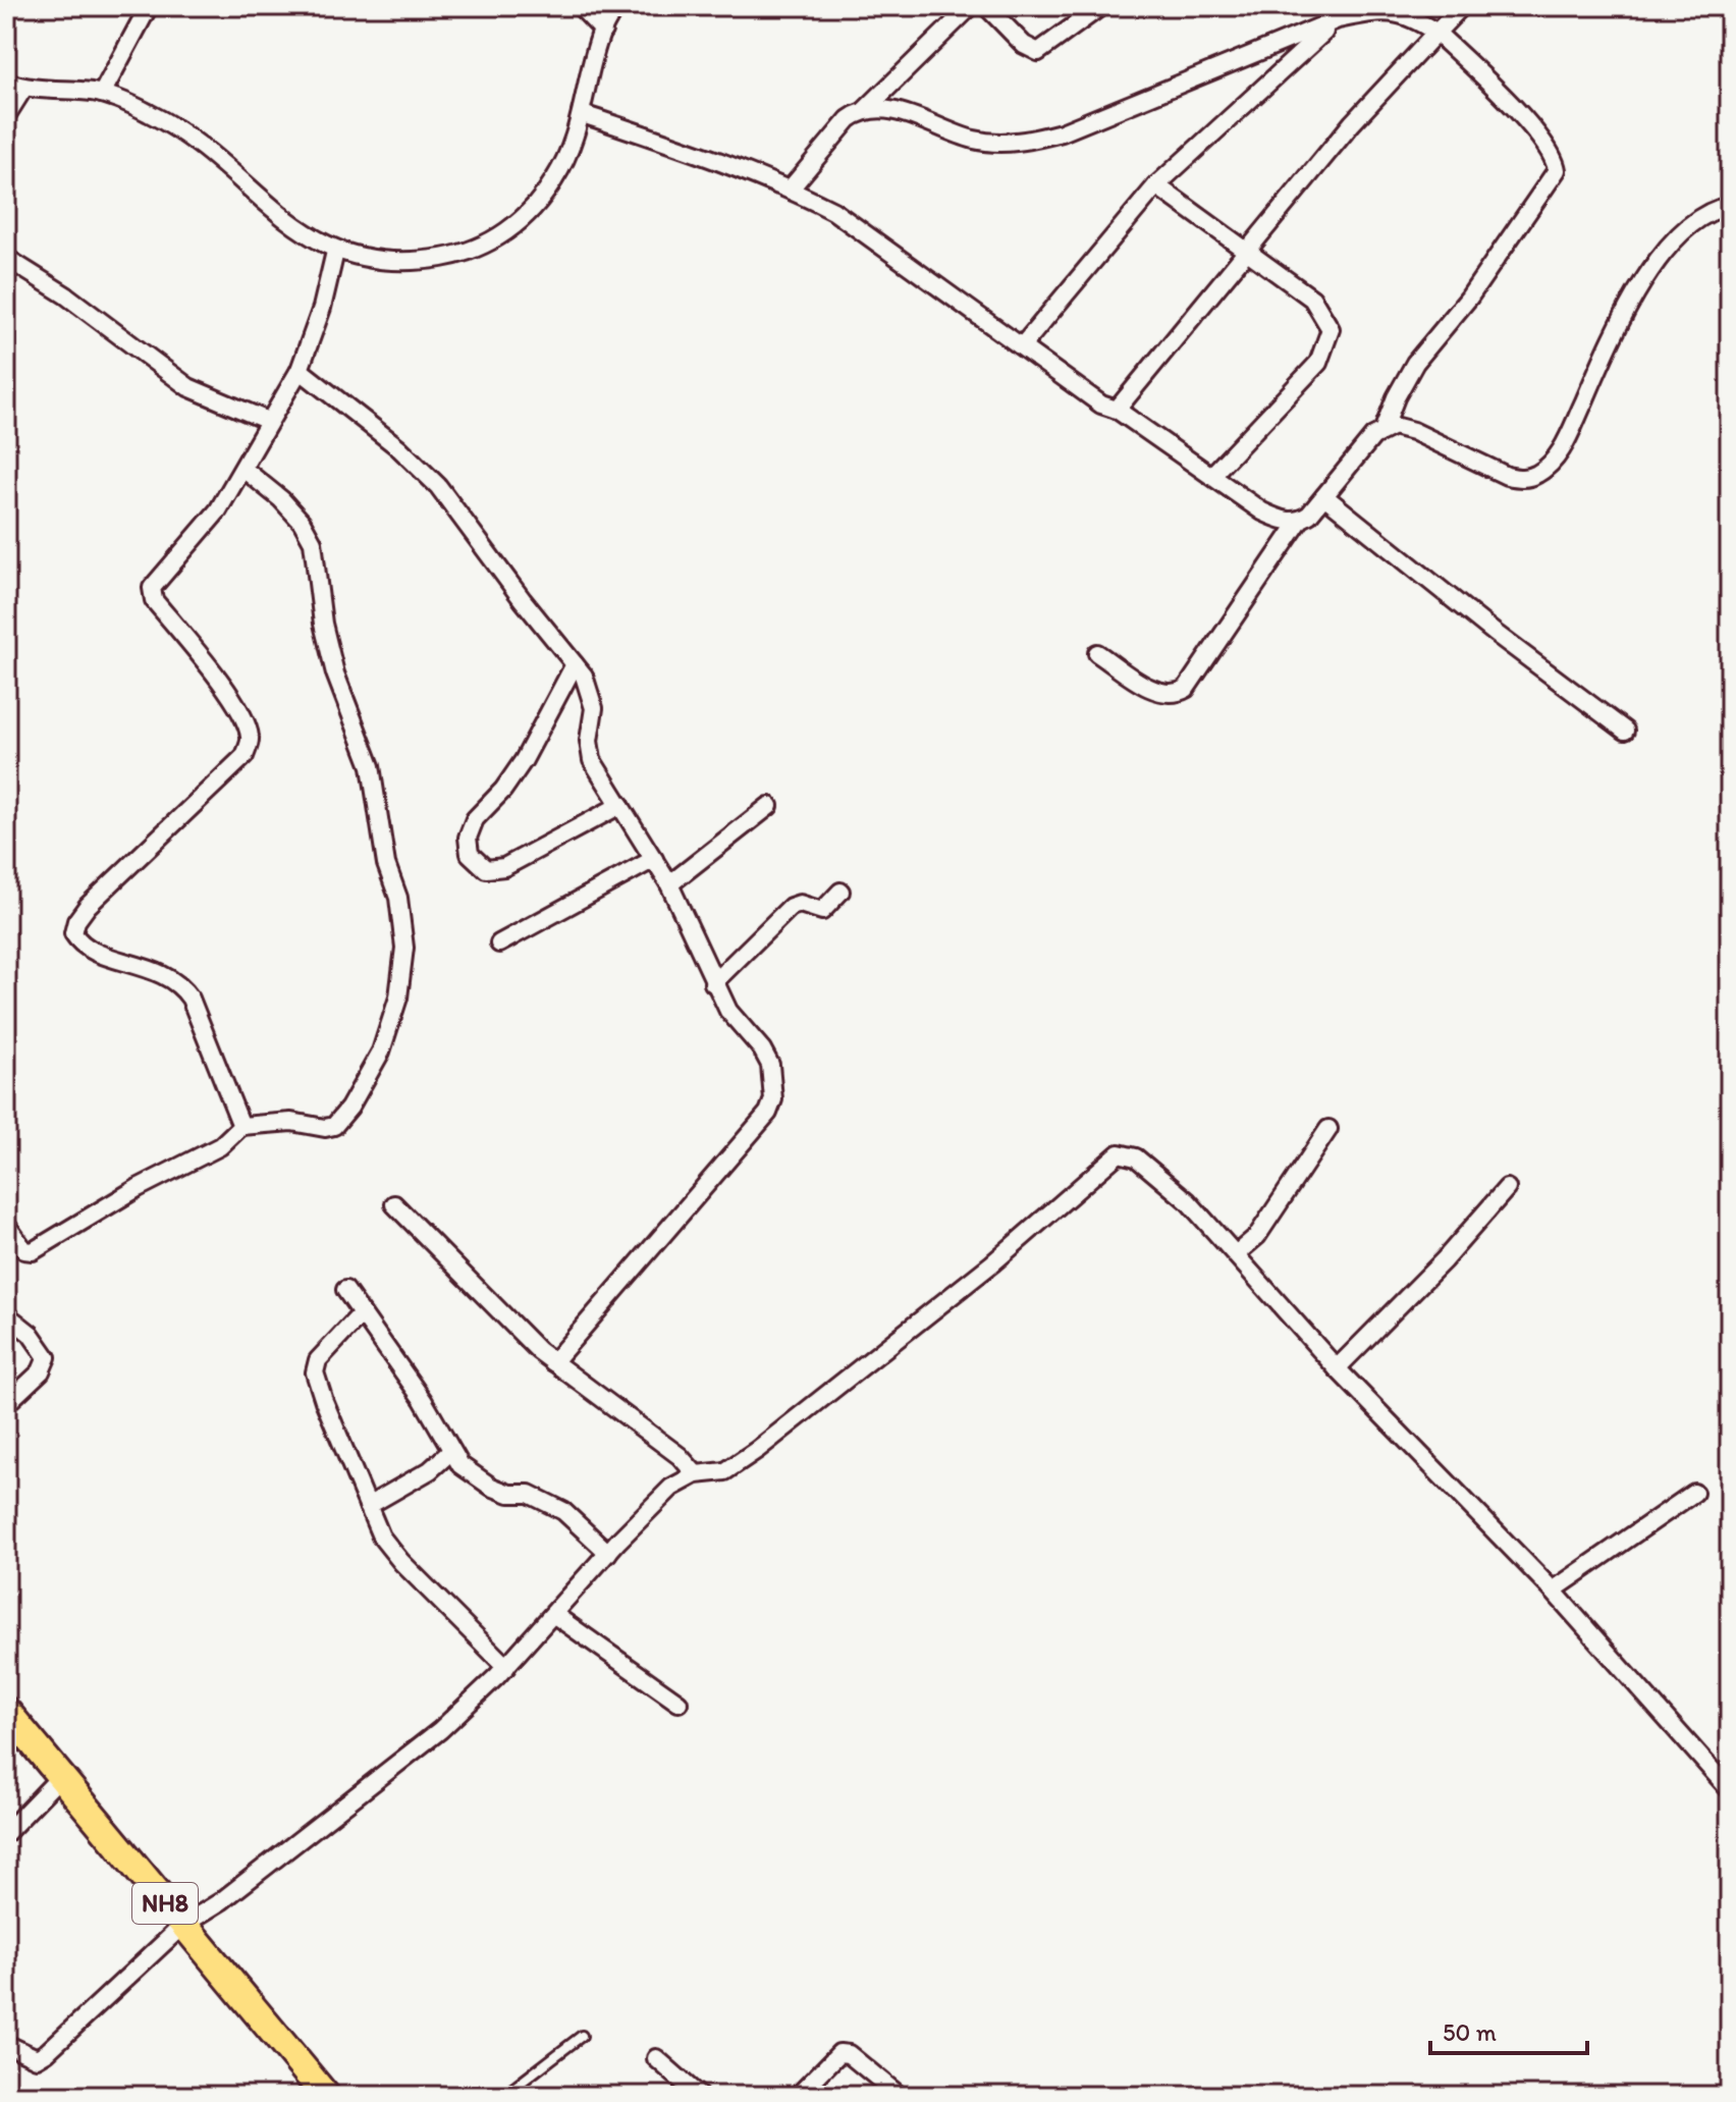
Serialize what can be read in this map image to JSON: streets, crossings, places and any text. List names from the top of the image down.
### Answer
{
  "streets": {
    "highway": ["NH8"]
  },
  "scale_bar": "50 m"
}
